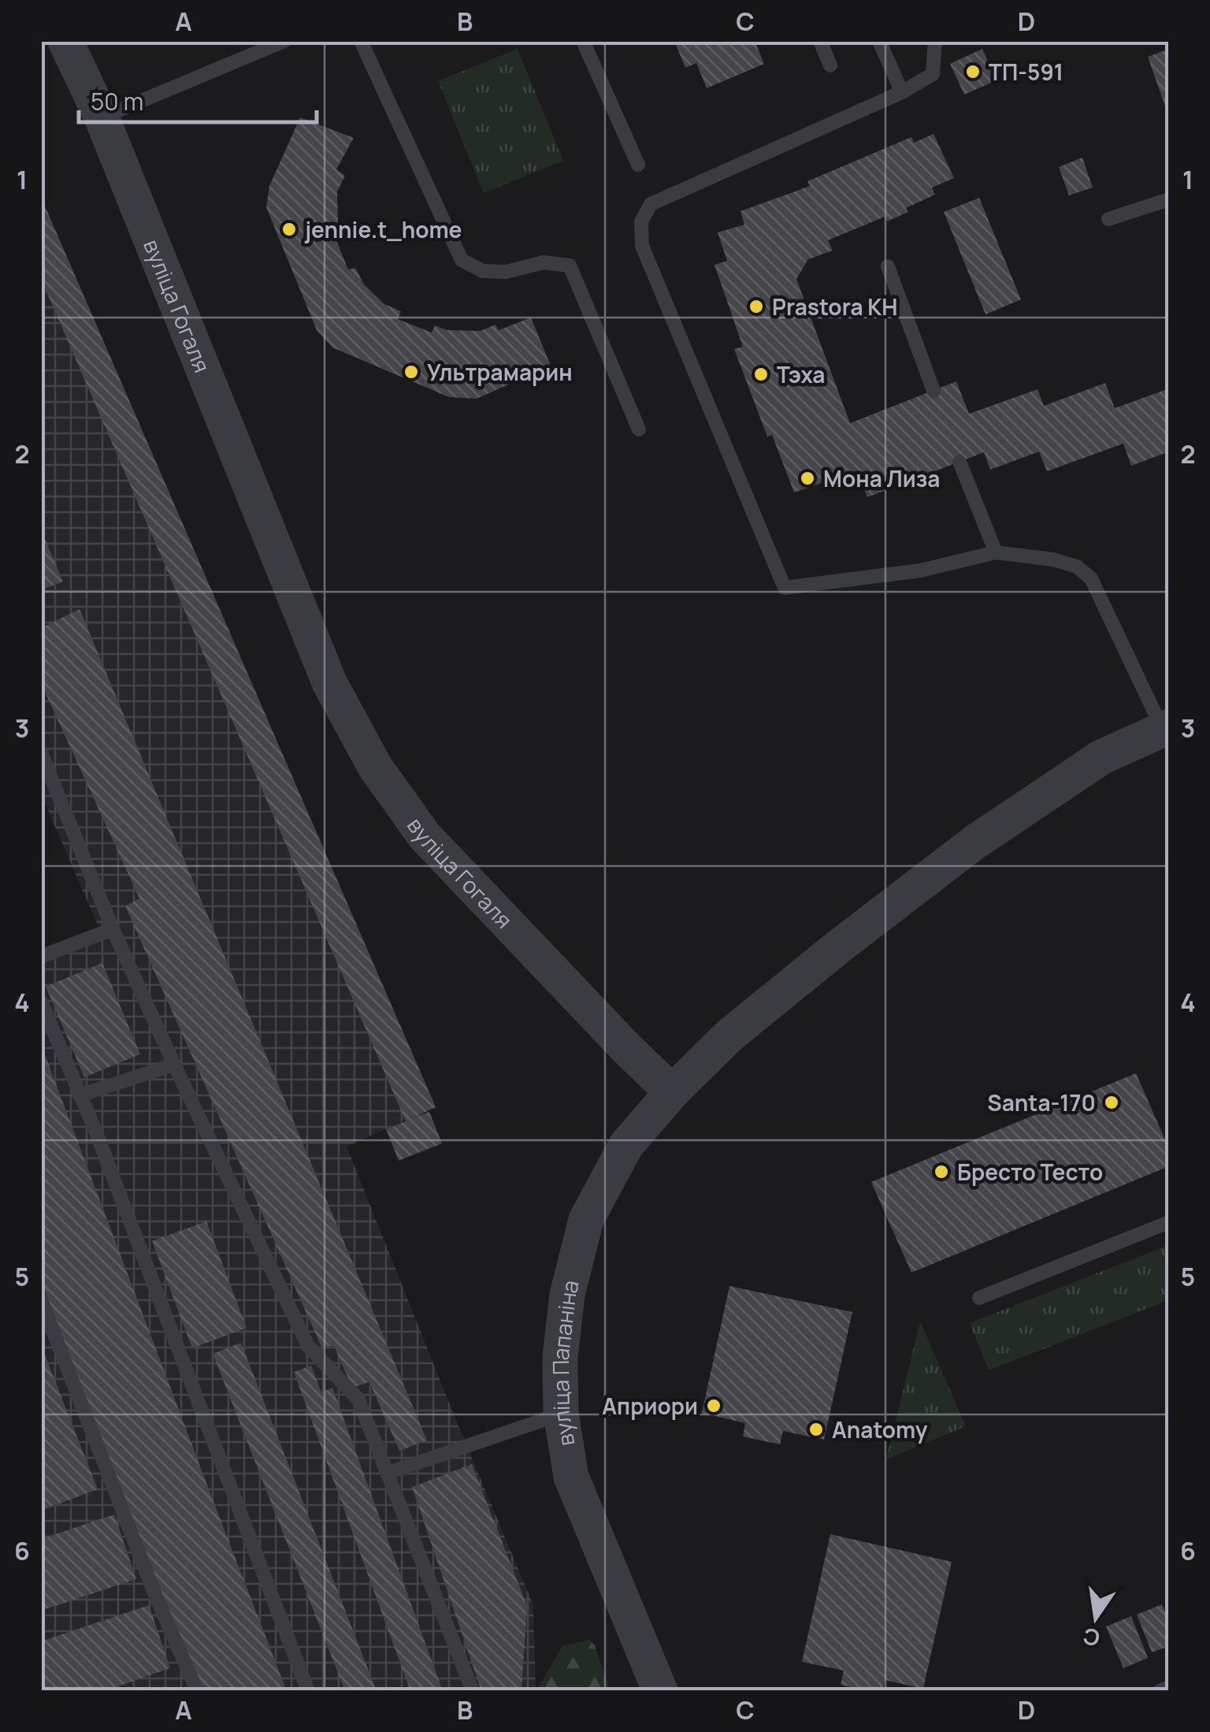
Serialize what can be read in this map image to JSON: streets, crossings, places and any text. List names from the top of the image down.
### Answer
{
  "streets": {
    "street": ["вуліца Гогаля", "вуліца Папаніна"]
  },
  "crossings": [
    ["вуліца Гогаля", "вуліца Папаніна"]
  ],
  "places": [
    "ТП-591",
    "jennie.t_home",
    "Prastora KH",
    "Ультрамарин",
    "Тэха",
    "Мона Лиза",
    "Santa-170",
    "Бресто Тесто",
    "Априори",
    "Anatomy"
  ],
  "scale_bar": "50 m",
  "north": "bottom",
  "grid": {
    "columns": [
      "A",
      "B",
      "C",
      "D"
    ],
    "rows": [
      "1",
      "2",
      "3",
      "4",
      "5",
      "6"
    ]
  }
}
